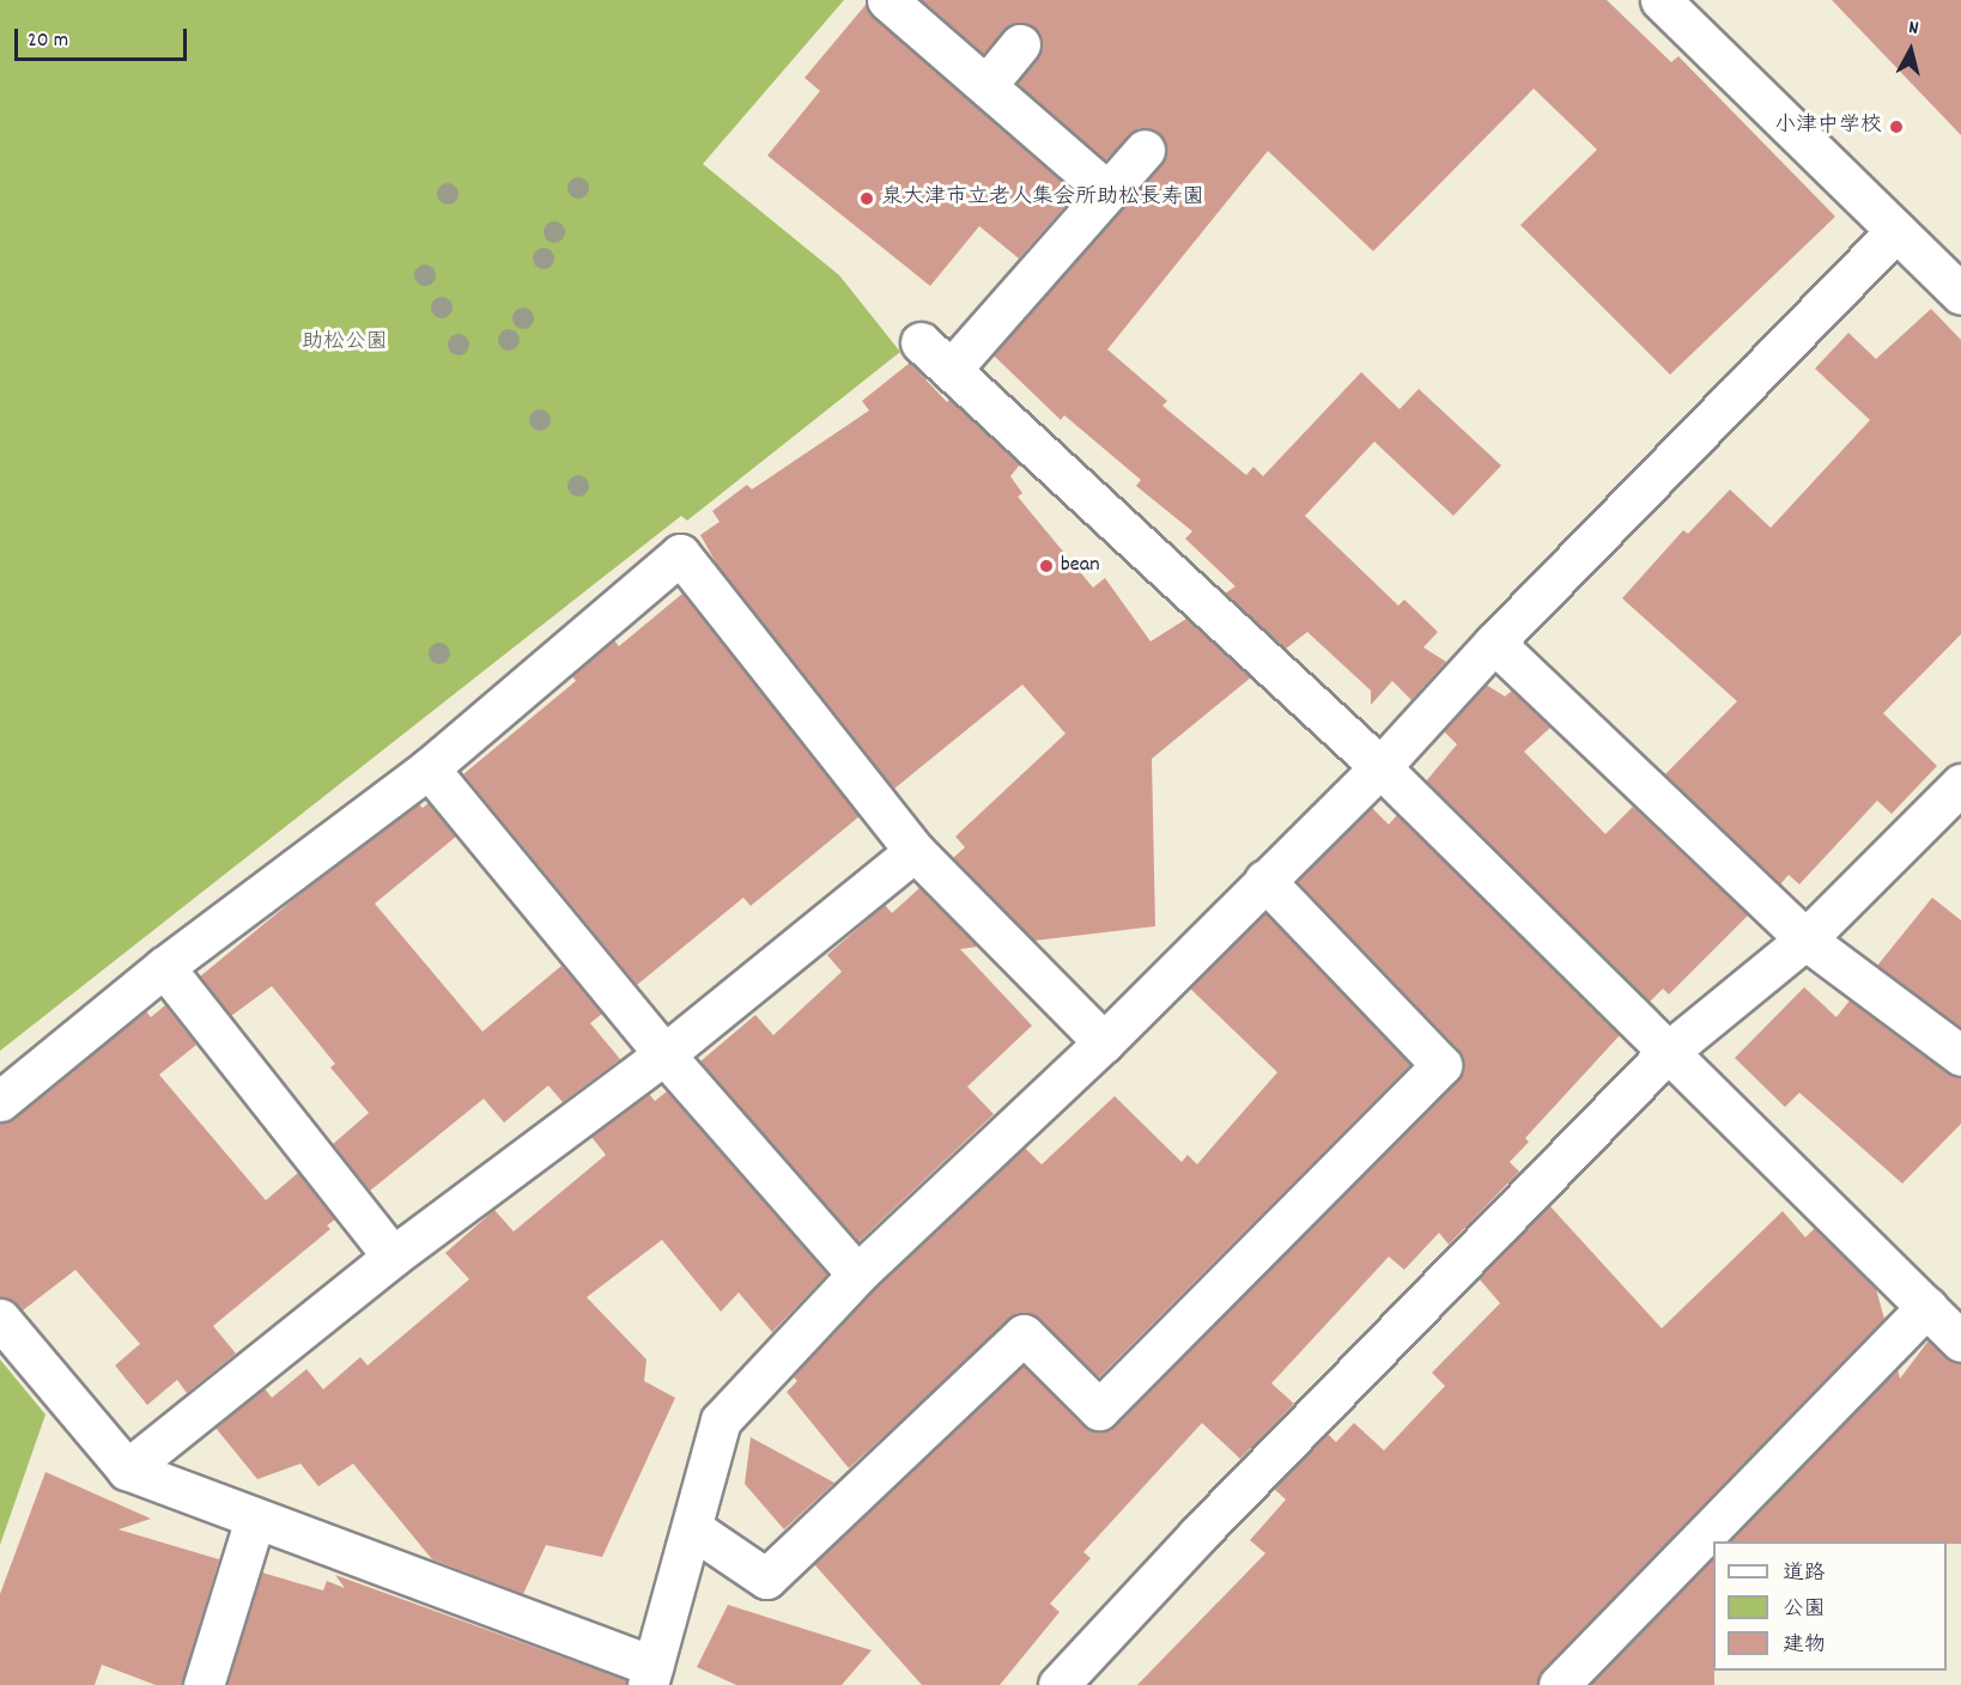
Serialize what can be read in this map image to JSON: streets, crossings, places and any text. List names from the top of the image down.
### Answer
{
  "parks": ["助松公園"],
  "places": ["小津中学校", "泉大津市立老人集会所助松長寿園", "bean"],
  "legend": ["道路", "公園", "建物"],
  "scale_bar": "20 m",
  "north": "top"
}
